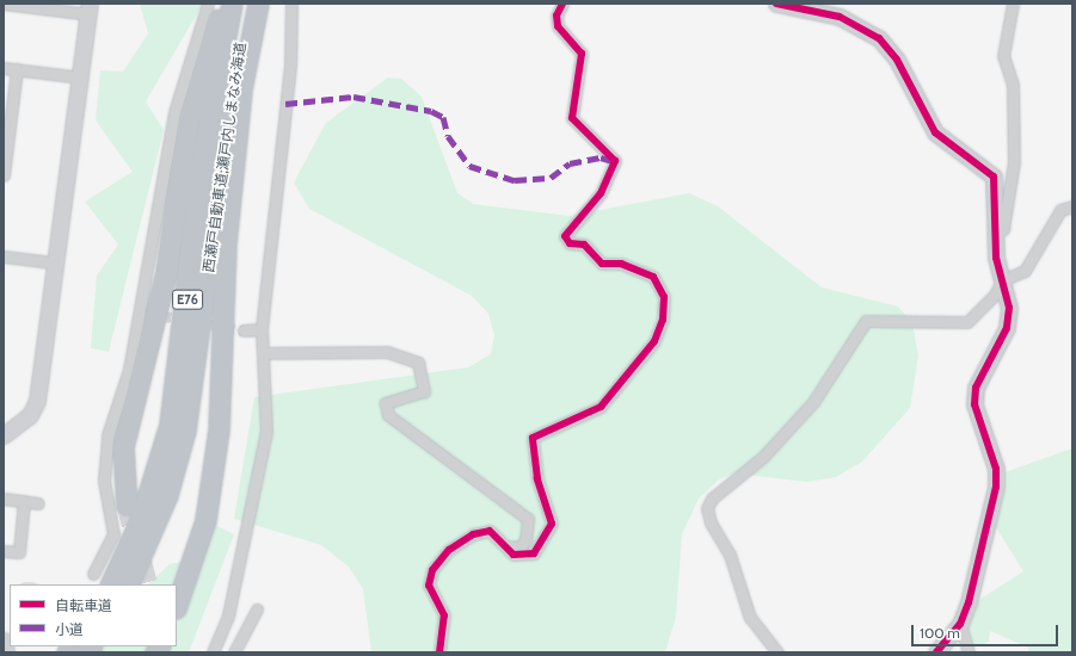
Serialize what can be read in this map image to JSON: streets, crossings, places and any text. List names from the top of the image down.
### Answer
{
  "streets": {
    "highway": ["西瀬戸自動車道;瀬戸内しまなみ海道", "E76"]
  },
  "legend": ["自転車道", "小道"],
  "scale_bar": "100 m"
}
